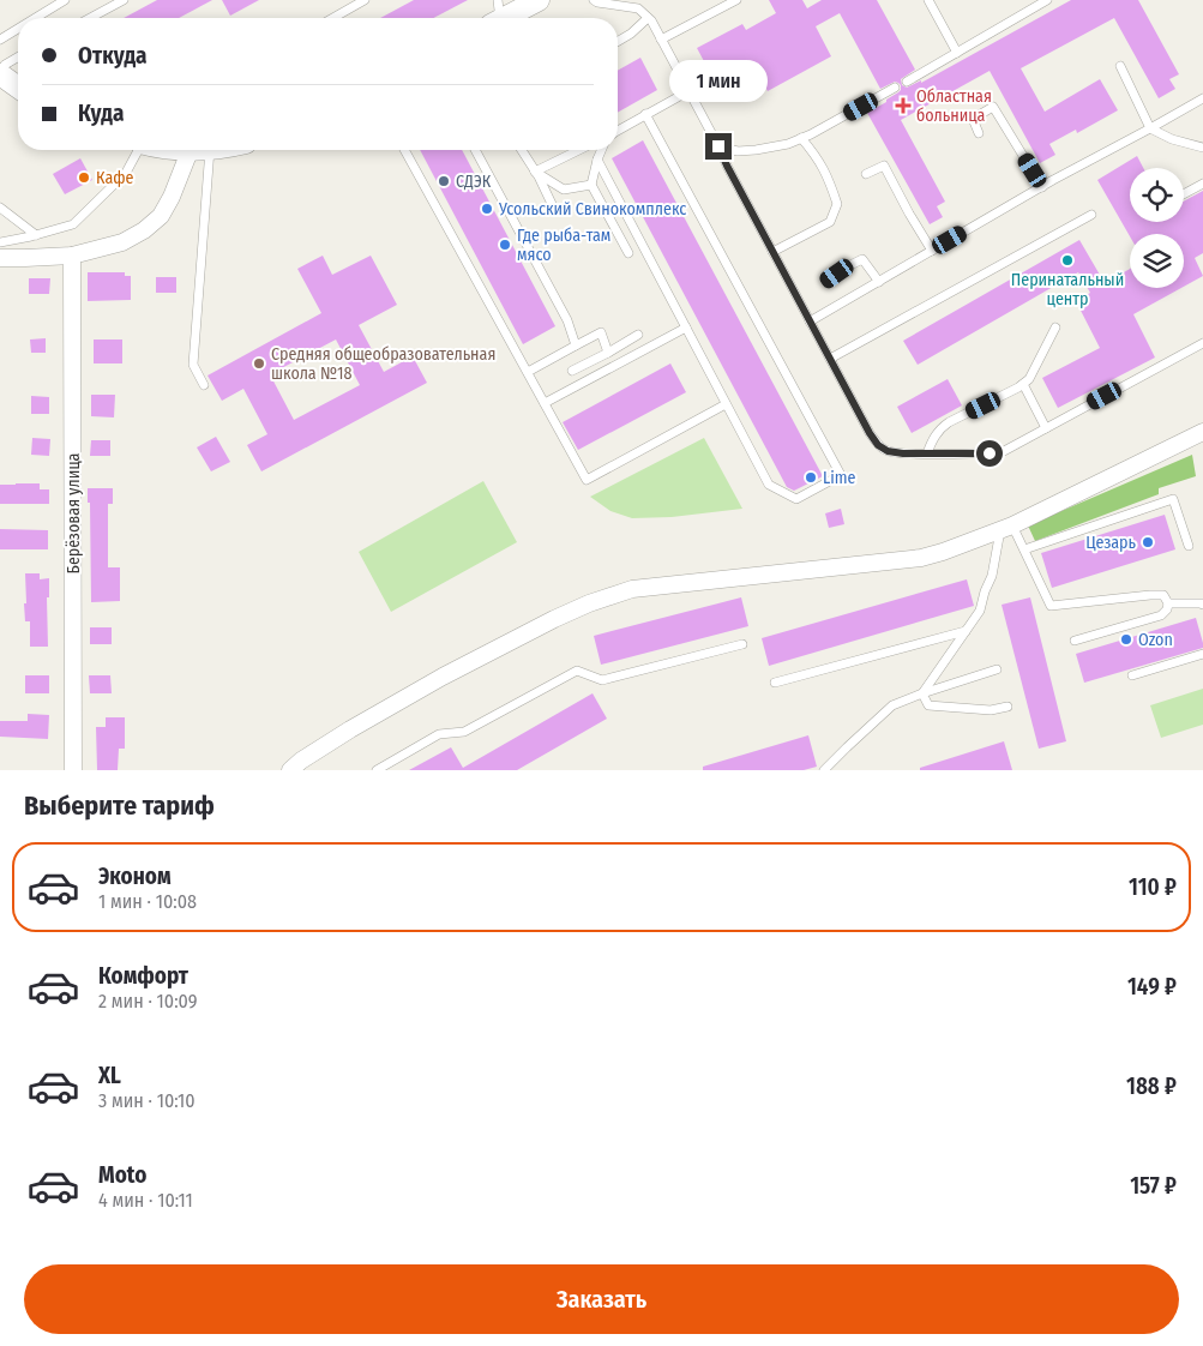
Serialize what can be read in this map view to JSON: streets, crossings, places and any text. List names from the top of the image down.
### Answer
{
  "streets": {
    "street": ["Берёзовая улица"]
  },
  "places": {
    "health": ["Областная больница"],
    "other": [
      "Кафе",
      "СДЭК",
      "Усольский Свинокомплекс",
      "Где рыба-там мясо",
      "Перинатальный центр",
      "Средняя общеобразовательная школа №18",
      "Lime",
      "Цезарь",
      "Ozon"
    ]
  },
  "page": {
    "banner": ["Откуда", "Куда"],
    "bubble": "1 мин",
    "heading": "Выберите тариф",
    "list": [
      {
        "name": "Эконом",
        "note": "1 мин · 10:08",
        "value": "110 ₽"
      },
      {
        "name": "Комфорт",
        "note": "2 мин · 10:09",
        "value": "149 ₽"
      },
      {
        "name": "XL",
        "note": "3 мин · 10:10",
        "value": "188 ₽"
      },
      {
        "name": "Moto",
        "note": "4 мин · 10:11",
        "value": "157 ₽"
      }
    ],
    "buttons": "Заказать"
  }
}
